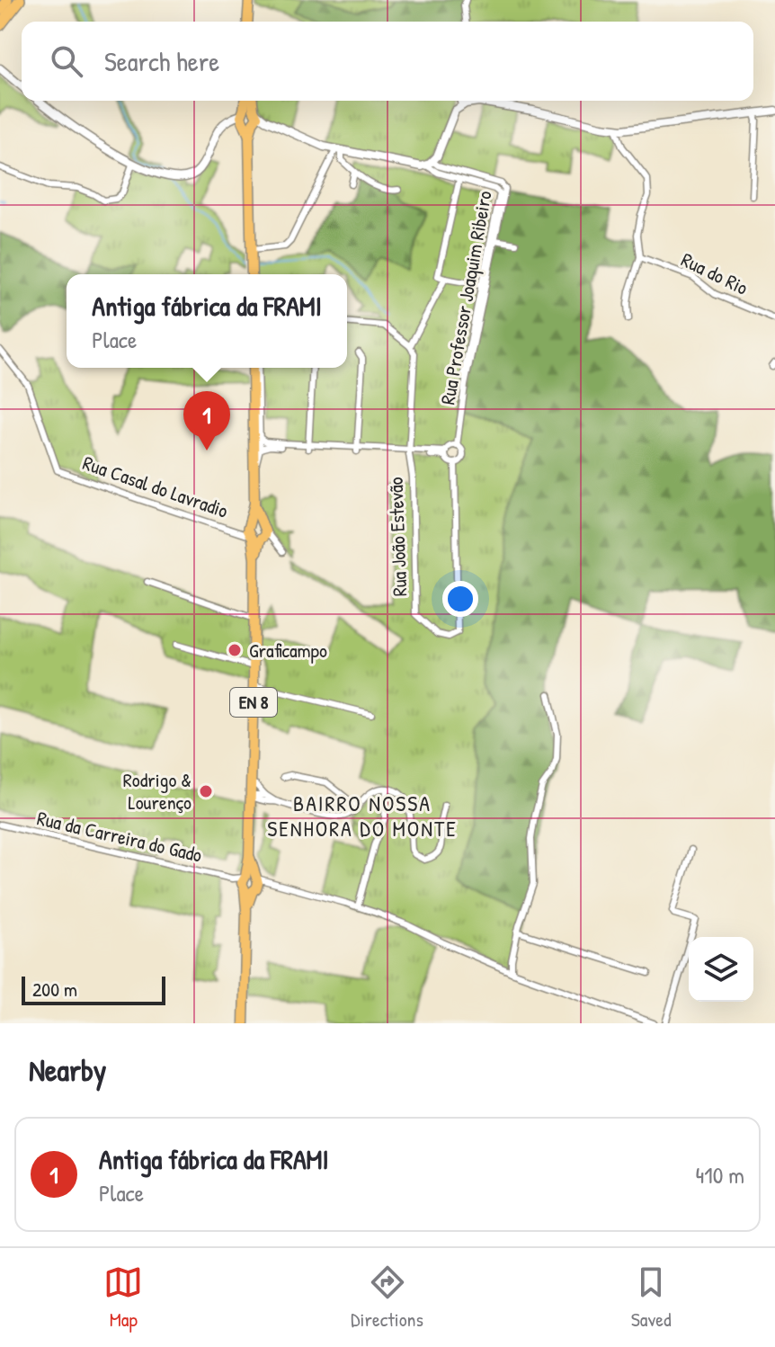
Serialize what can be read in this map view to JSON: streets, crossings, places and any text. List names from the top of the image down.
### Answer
{
  "streets": {
    "main road": ["EN 8"],
    "street": [
      "Rua do Rio",
      "Rua Professor Joaquim Ribeiro",
      "Rua Casal do Lavradio",
      "Rua João Estevão",
      "Rua da Carreira do Gado"
    ]
  },
  "crossings": [
    ["Rua Professor Joaquim Ribeiro", "Rua João Estevão"],
    ["Rua Casal do Lavradio", "EN 8"],
    ["EN 8", "Rua da Carreira do Gado"]
  ],
  "districts": ["BAIRRO NOSSA SENHORA DO MONTE"],
  "places": ["Graficampo", "Rodrigo & Lourenço"],
  "scale_bar": "200 m",
  "page": {
    "search": "Search here",
    "popup": ["Antiga fábrica da FRAMI", "Place"],
    "pins": "1",
    "scale": "200 m",
    "heading": "Nearby",
    "list": [
      {
        "mark": "1",
        "name": "Antiga fábrica da FRAMI",
        "note": "Place",
        "value": "410 m"
      }
    ],
    "nav": ["Map", "Directions", "Saved"]
  }
}
